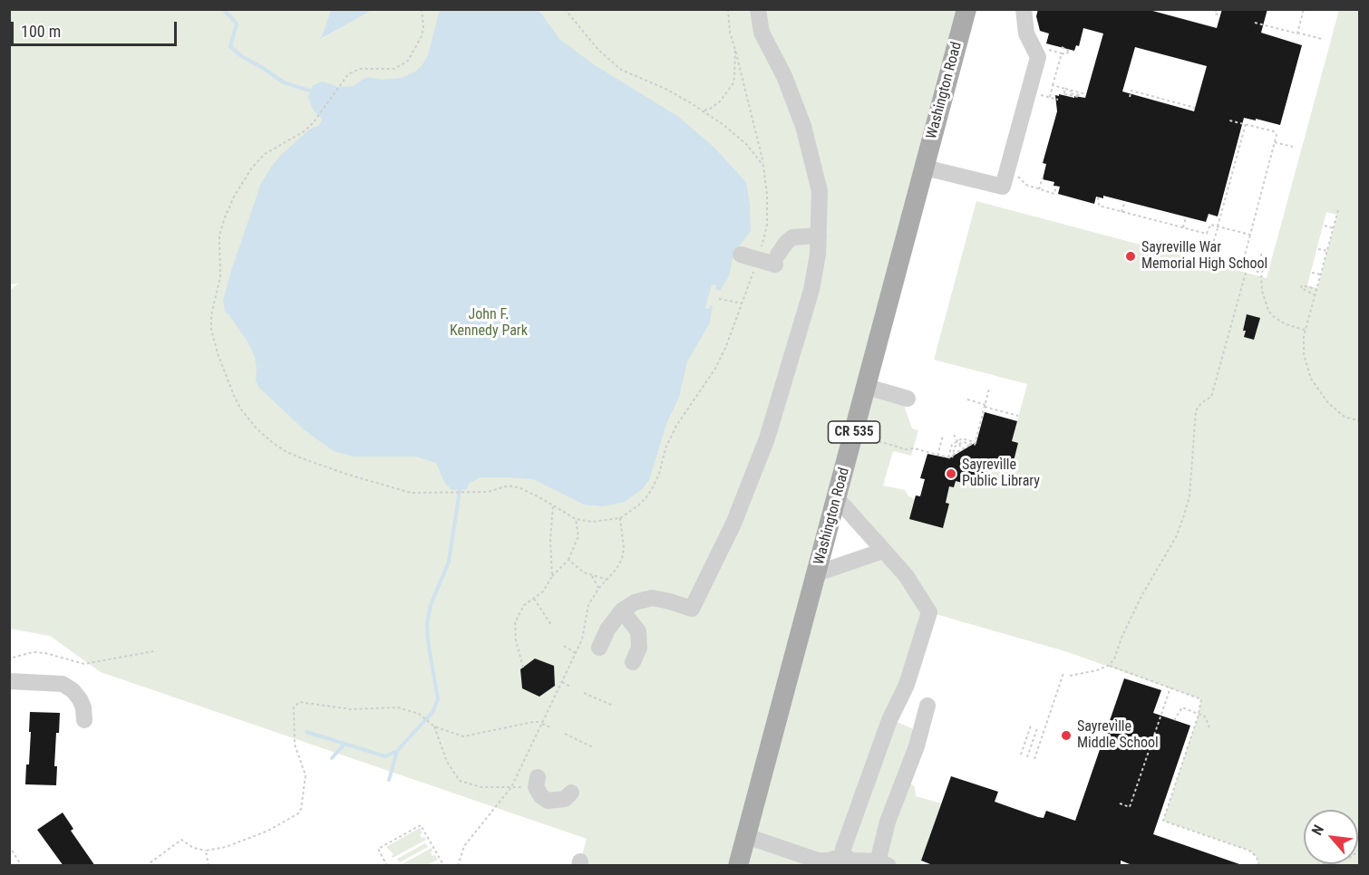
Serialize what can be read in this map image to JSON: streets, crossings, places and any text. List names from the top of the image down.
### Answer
{
  "streets": {
    "main road": ["Washington Road", "CR 535"]
  },
  "parks": ["John F. Kennedy Park"],
  "places": ["Sayreville War Memorial High School", "Sayreville Public Library", "Sayreville Middle School"],
  "scale_bar": "100 m",
  "north": "top left"
}
